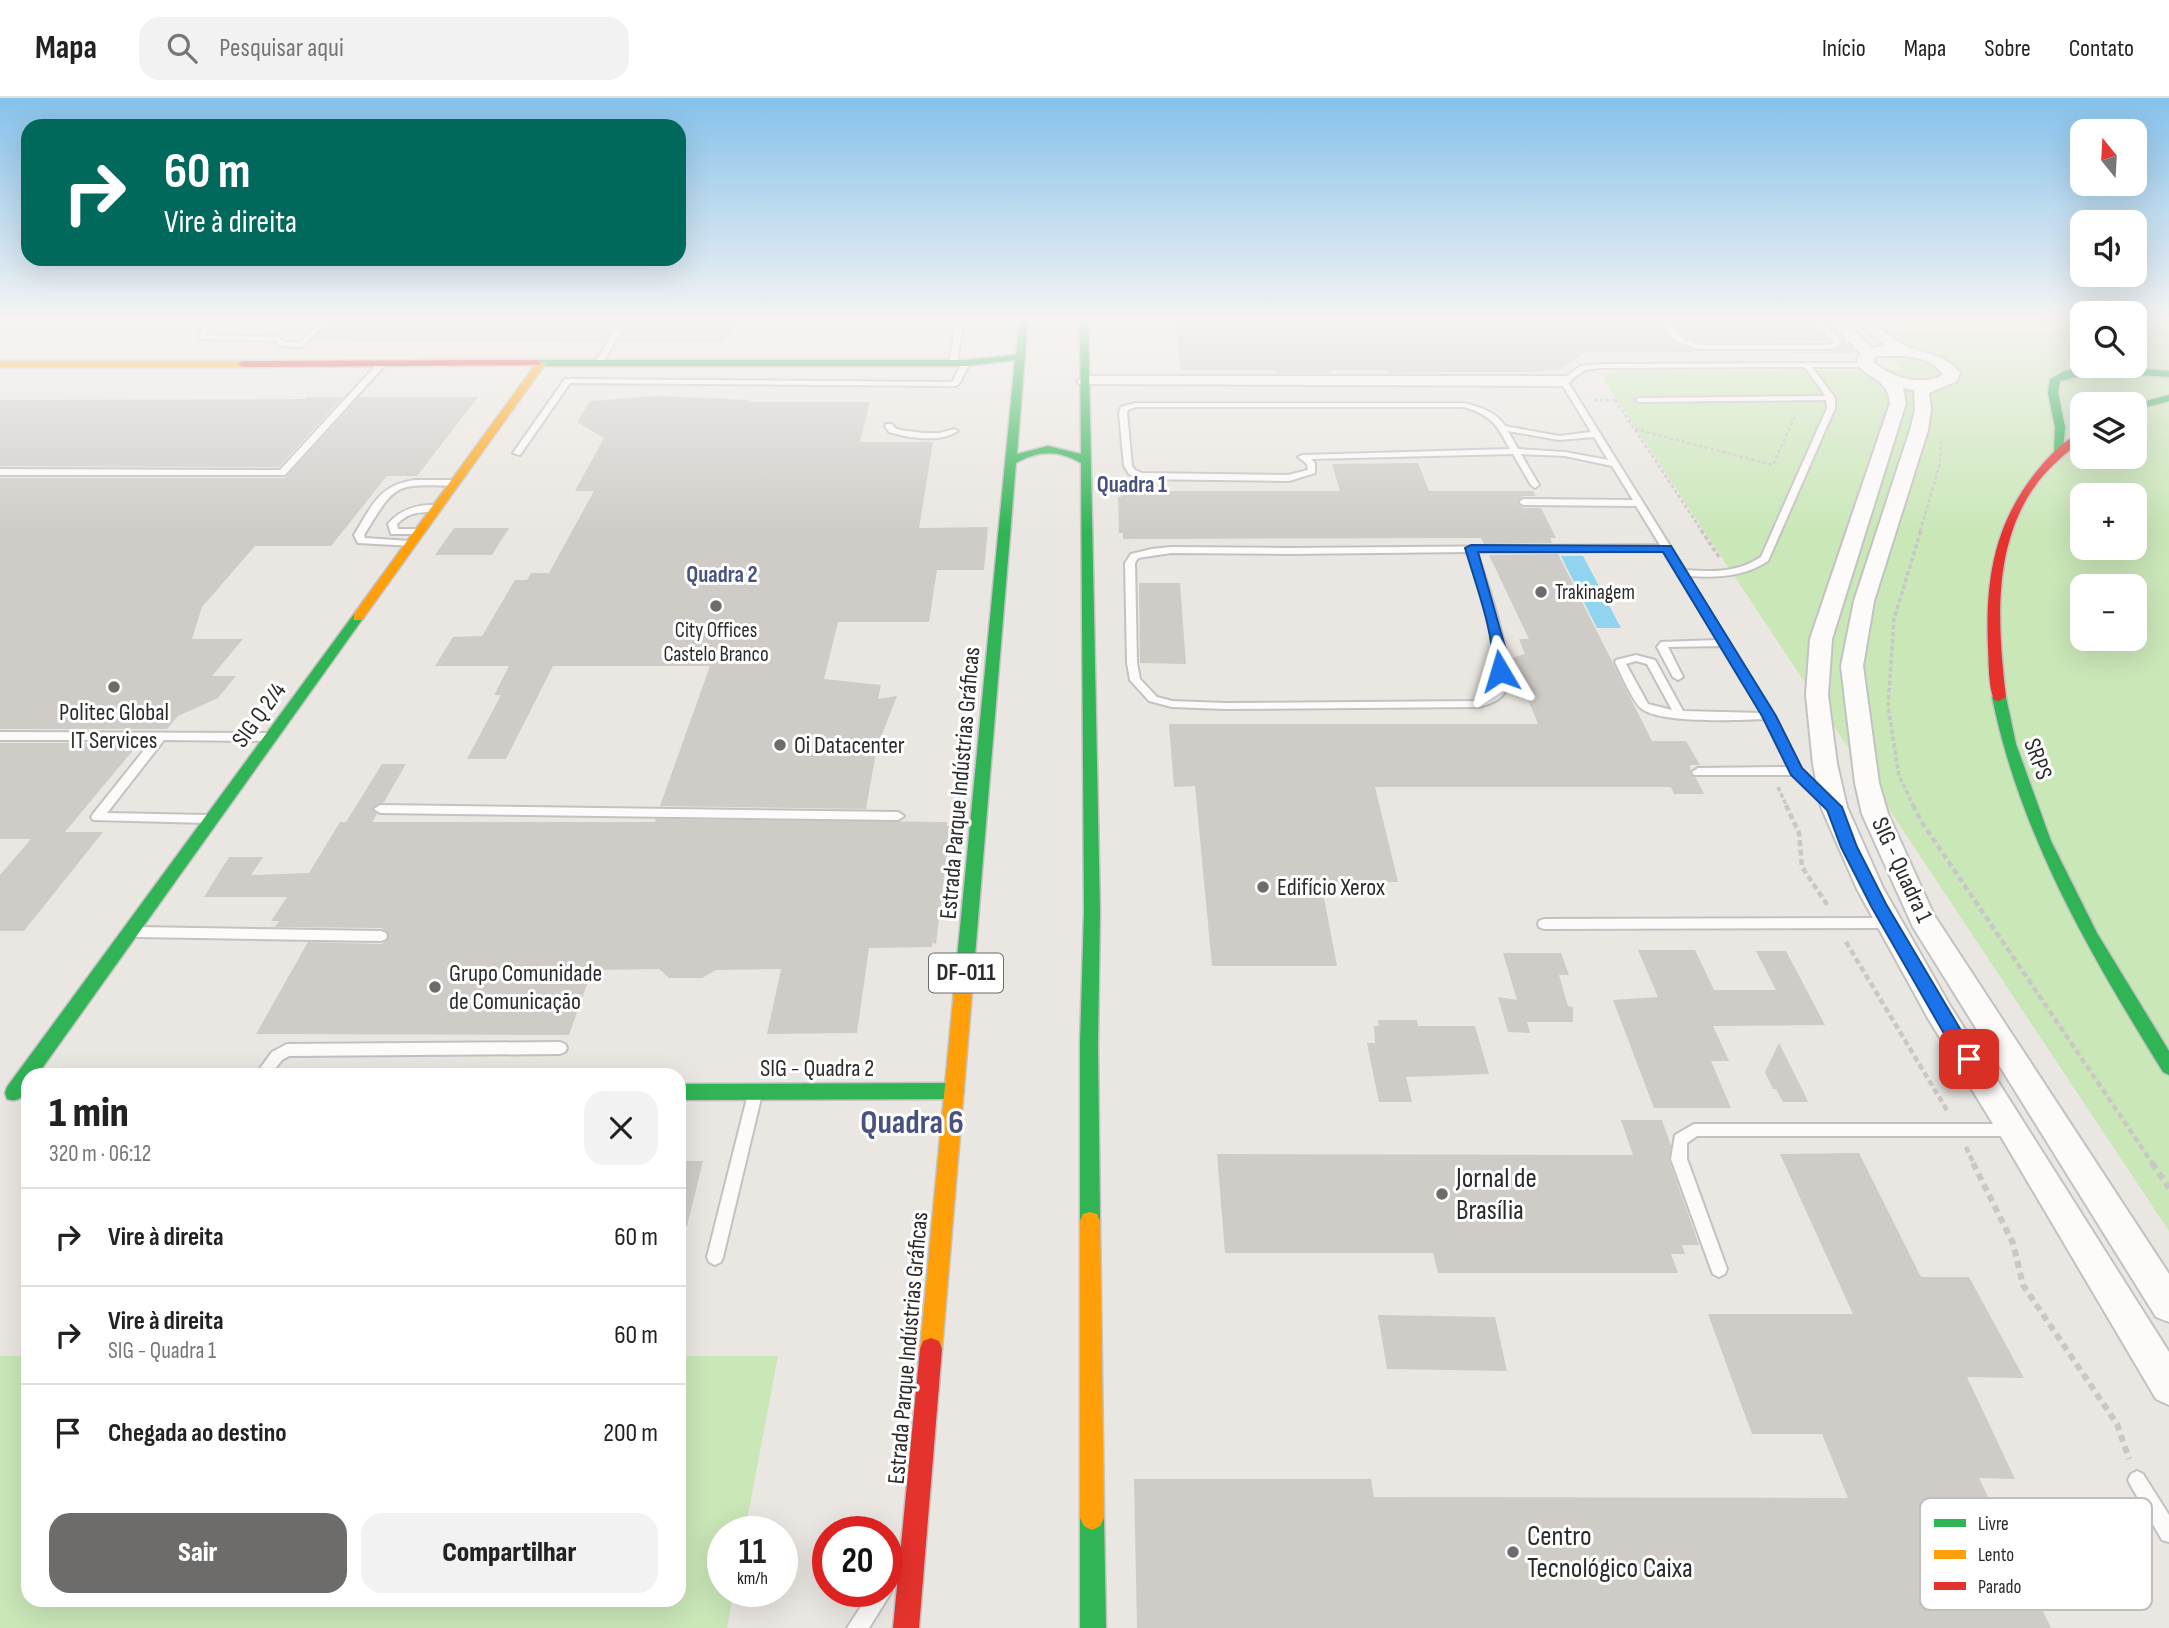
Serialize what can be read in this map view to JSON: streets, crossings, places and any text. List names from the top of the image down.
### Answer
{
  "streets": {
    "main road": [
      "SIG Q 2/4",
      "SRPS",
      "Estrada Parque Indústrias Gráficas",
      "DF-011",
      "SIG - Quadra 2"
    ],
    "street": ["SIG - Quadra 1"]
  },
  "crossings": [
    ["Estrada Parque Indústrias Gráficas", "SIG - Quadra 2"]
  ],
  "districts": ["Quadra 1", "Quadra 2", "Quadra 6"],
  "places": [
    "Trakinagem",
    "City Offices Castelo Branco",
    "Politec Global IT Services",
    "Oi Datacenter",
    "Edifício Xerox",
    "Grupo Comunidade de Comunicação",
    "Jornal de Brasília",
    "Centro Tecnológico Caixa"
  ],
  "legend": ["Livre", "Lento", "Parado"],
  "north": "top",
  "page": {
    "header": "Mapa",
    "search": "Pesquisar aqui",
    "nav": [
      "Início",
      "Mapa",
      "Sobre",
      "Contato"
    ],
    "map_buttons": ["+", "−"],
    "turn": ["60 m", "Vire à direita"],
    "heading": ["1 min", "320 m · 06:12"],
    "list": [
      {
        "name": "Vire à direita",
        "value": "60 m"
      },
      {
        "name": "Vire à direita",
        "note": "SIG - Quadra 1",
        "value": "60 m"
      },
      {
        "name": "Chegada ao destino",
        "value": "200 m"
      }
    ],
    "buttons": ["Sair", "Compartilhar"],
    "speed": "11 km/h",
    "limit": "20"
  }
}
